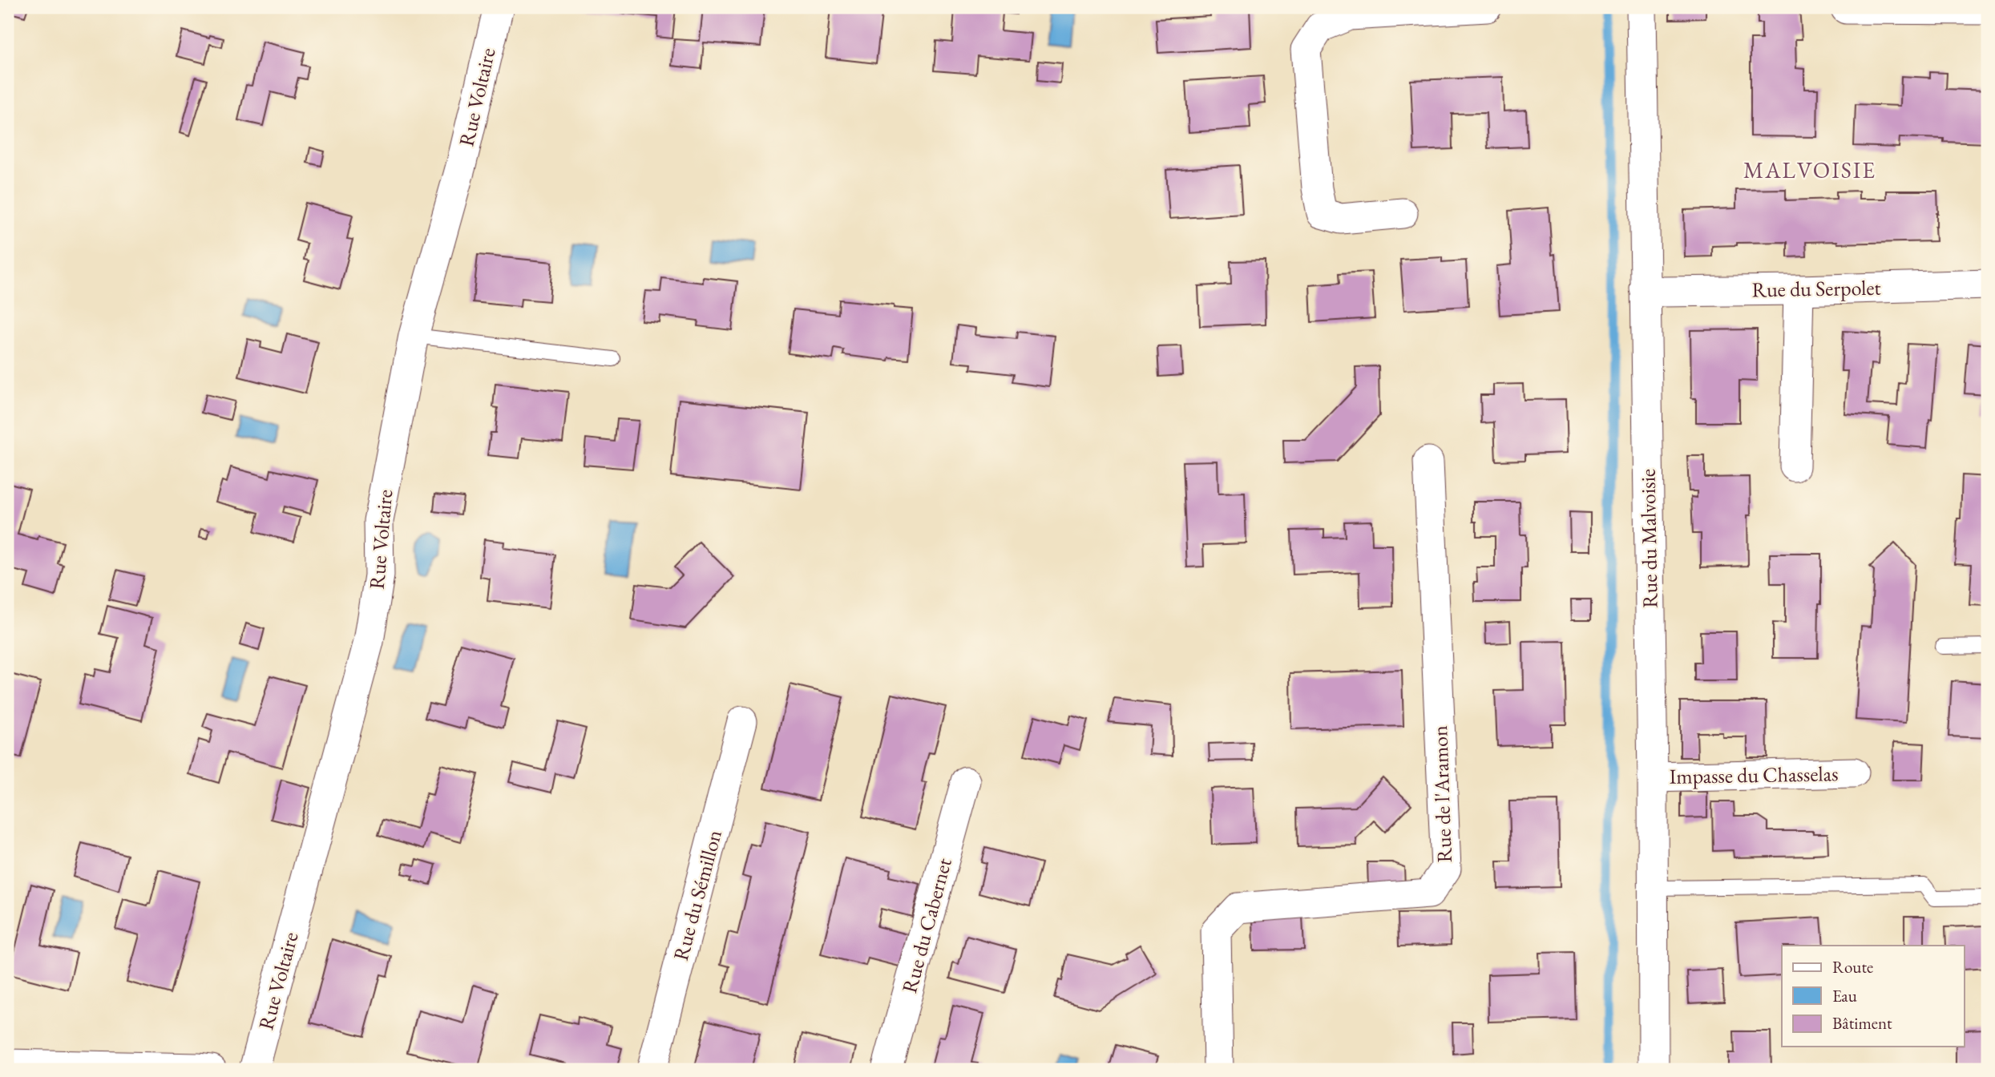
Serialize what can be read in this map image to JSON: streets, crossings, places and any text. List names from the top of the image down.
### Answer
{
  "streets": {
    "street": [
      "Rue Voltaire",
      "Rue du Serpolet",
      "Rue du Malvoisie",
      "Impasse du Chasselas",
      "Rue de l'Aramon",
      "Rue du Sémillon",
      "Rue du Cabernet"
    ]
  },
  "crossings": [
    ["Rue du Serpolet", "Rue du Malvoisie"],
    ["Rue du Malvoisie", "Impasse du Chasselas"]
  ],
  "districts": ["MALVOISIE"],
  "legend": ["Route", "Eau", "Bâtiment"]
}
